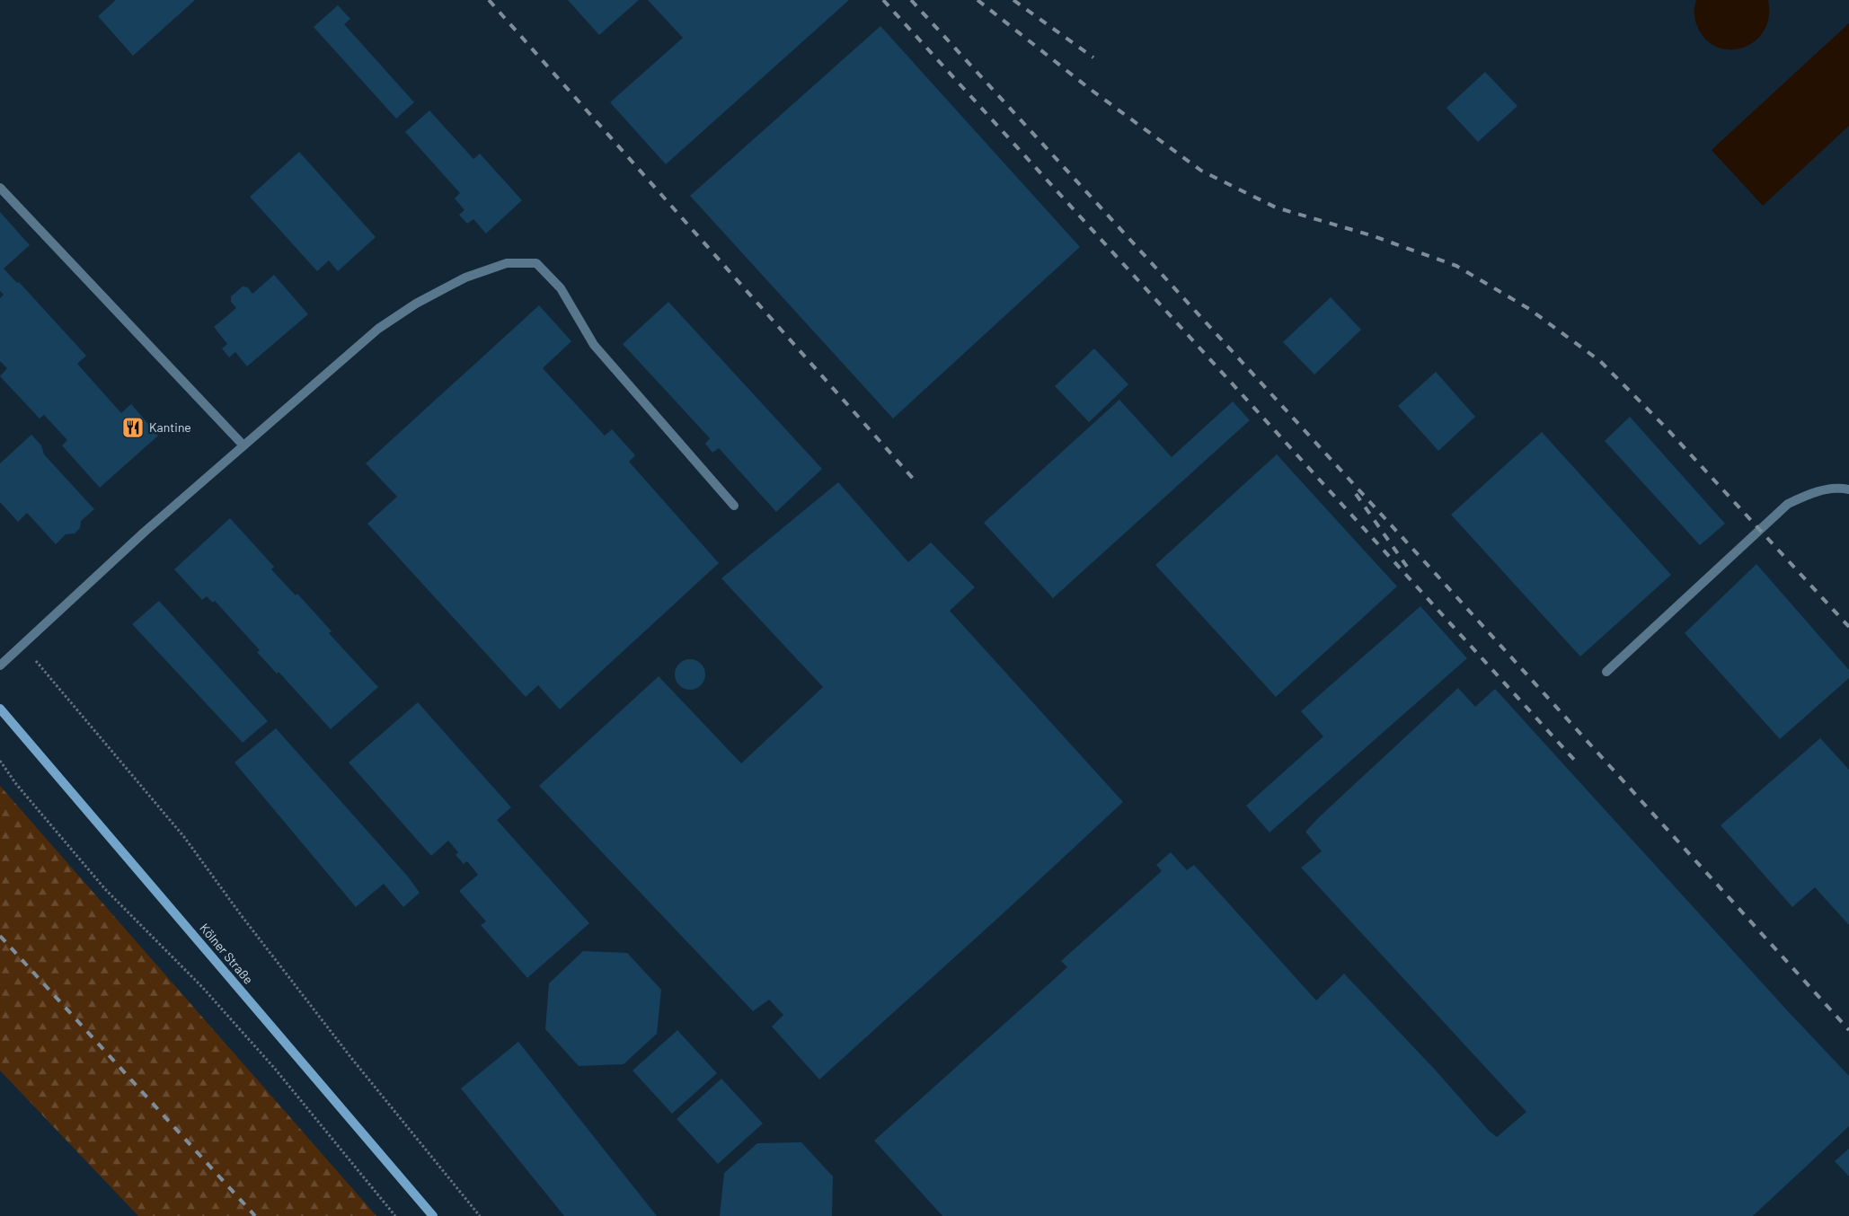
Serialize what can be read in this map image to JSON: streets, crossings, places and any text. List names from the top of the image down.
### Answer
{
  "streets": {
    "main road": ["Kölner Straße"]
  },
  "places": {
    "restaurant": ["Kantine"]
  }
}
